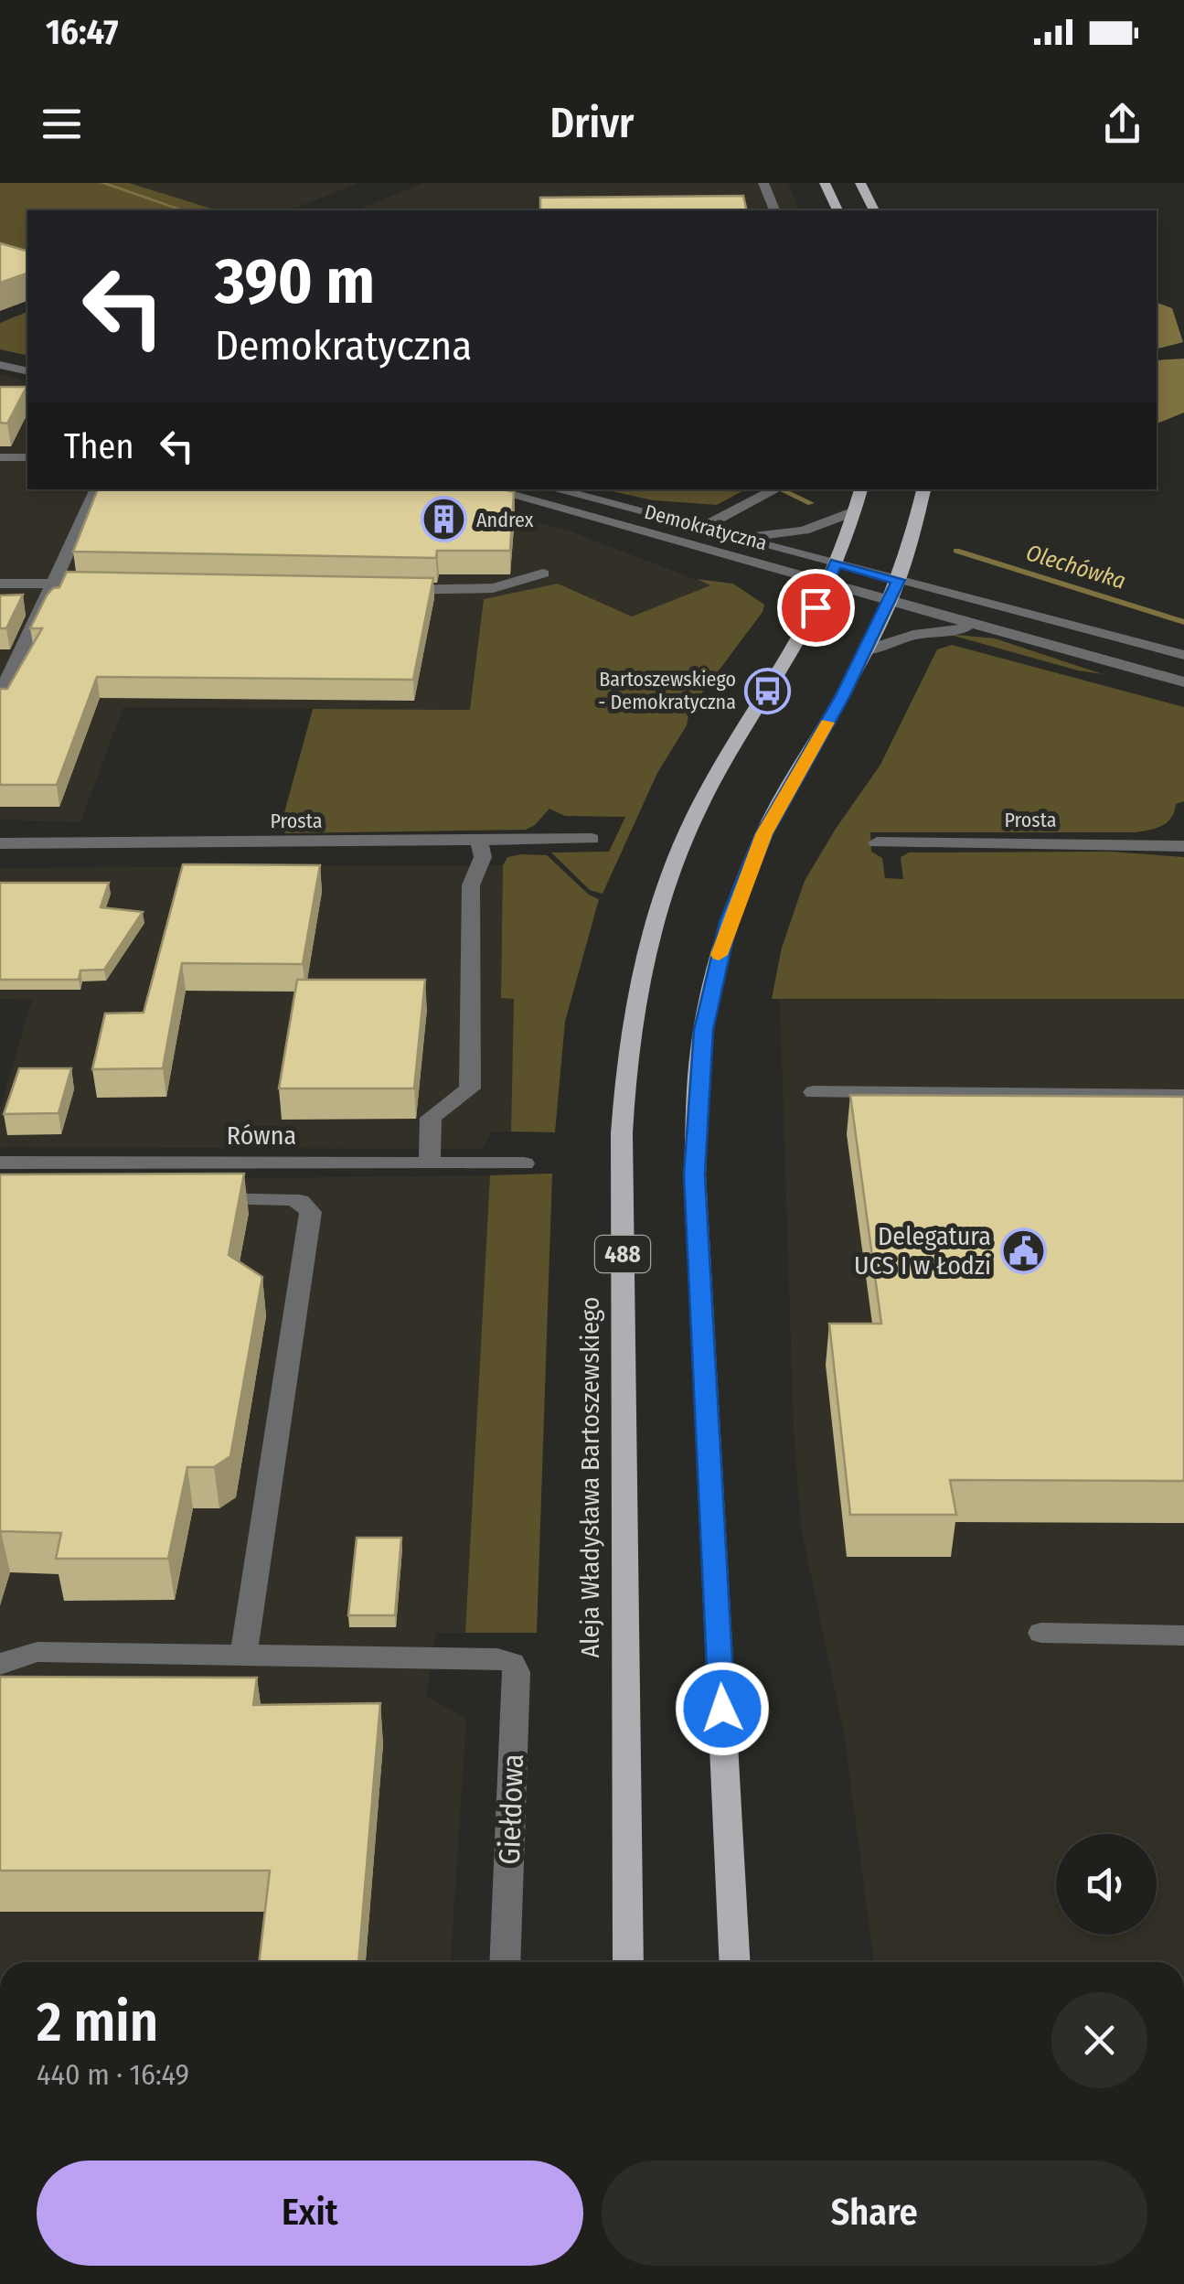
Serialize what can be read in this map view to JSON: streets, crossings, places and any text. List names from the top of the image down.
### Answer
{
  "streets": {
    "main road": ["488", "Aleja Władysława Bartoszewskiego"],
    "street": [
      "Demokratyczna",
      "Prosta",
      "Równa",
      "Giełdowa"
    ]
  },
  "crossings": [
    ["Demokratyczna", "Aleja Władysława Bartoszewskiego"]
  ],
  "water": ["Olechówka"],
  "places": {
    "building": ["Andrex"],
    "bus stop": ["Bartoszewskiego - Demokratyczna"],
    "public building": ["Delegatura UCS I w Łodzi"]
  },
  "page": {
    "status": "16:47",
    "header": "Drivr",
    "turn": ["390 m", "Demokratyczna"],
    "then": "Then",
    "heading": ["2 min", "440 m · 16:49"],
    "buttons": ["Exit", "Share"]
  }
}
